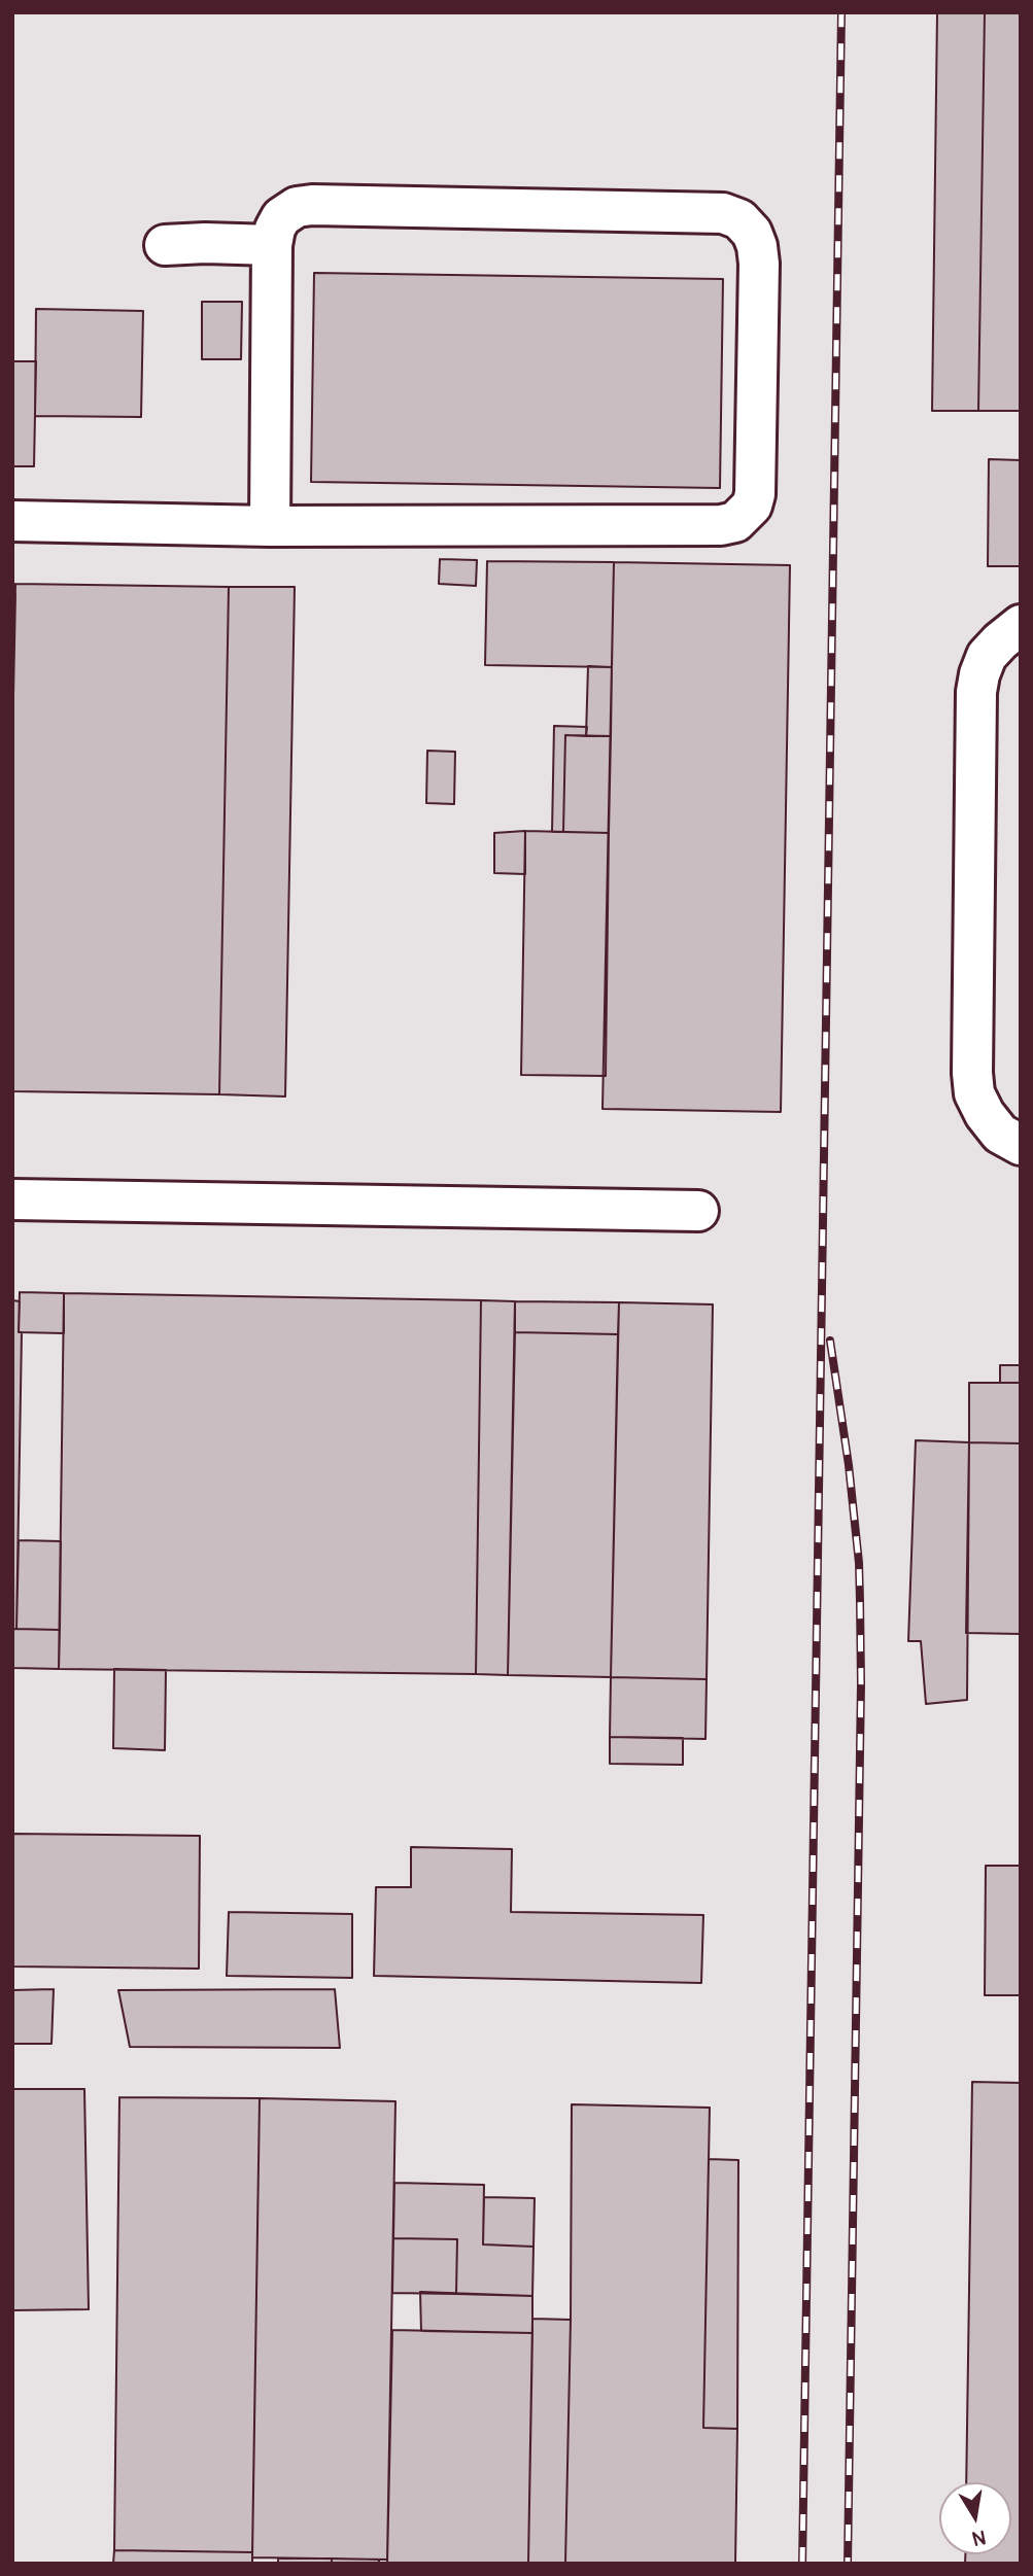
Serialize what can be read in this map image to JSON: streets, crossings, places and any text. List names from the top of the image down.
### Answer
{
  "north": "bottom"
}
